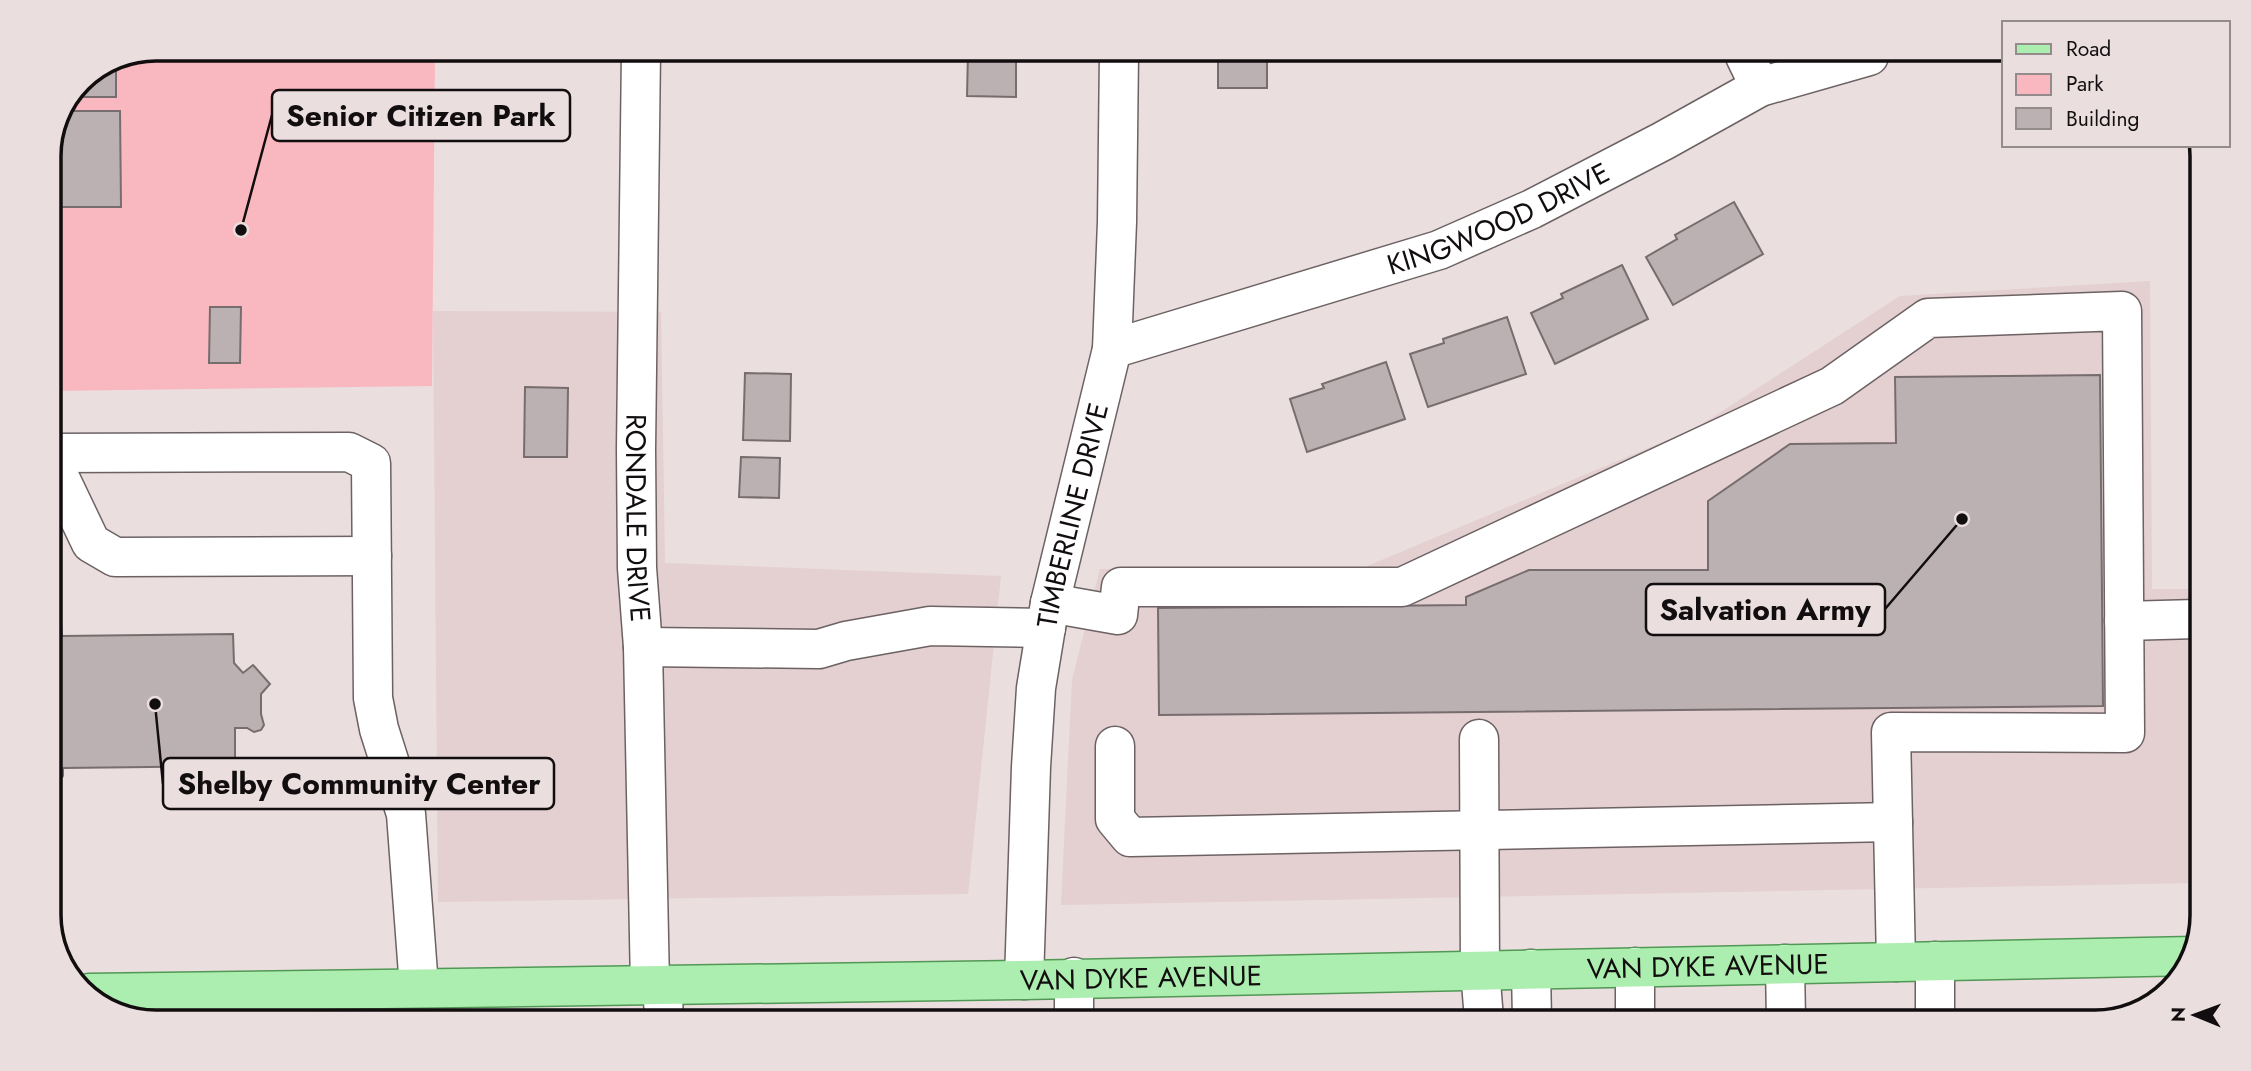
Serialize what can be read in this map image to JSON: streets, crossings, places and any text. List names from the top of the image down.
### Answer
{
  "streets": {
    "main road": ["VAN DYKE AVENUE"],
    "street": ["KINGWOOD DRIVE", "TIMBERLINE DRIVE", "RONDALE DRIVE"]
  },
  "crossings": [
    ["KINGWOOD DRIVE", "TIMBERLINE DRIVE"],
    ["TIMBERLINE DRIVE", "VAN DYKE AVENUE"],
    ["RONDALE DRIVE", "VAN DYKE AVENUE"]
  ],
  "places": ["Senior Citizen Park", "Salvation Army", "Shelby Community Center"],
  "legend": ["Road", "Park", "Building"],
  "north": "left"
}
